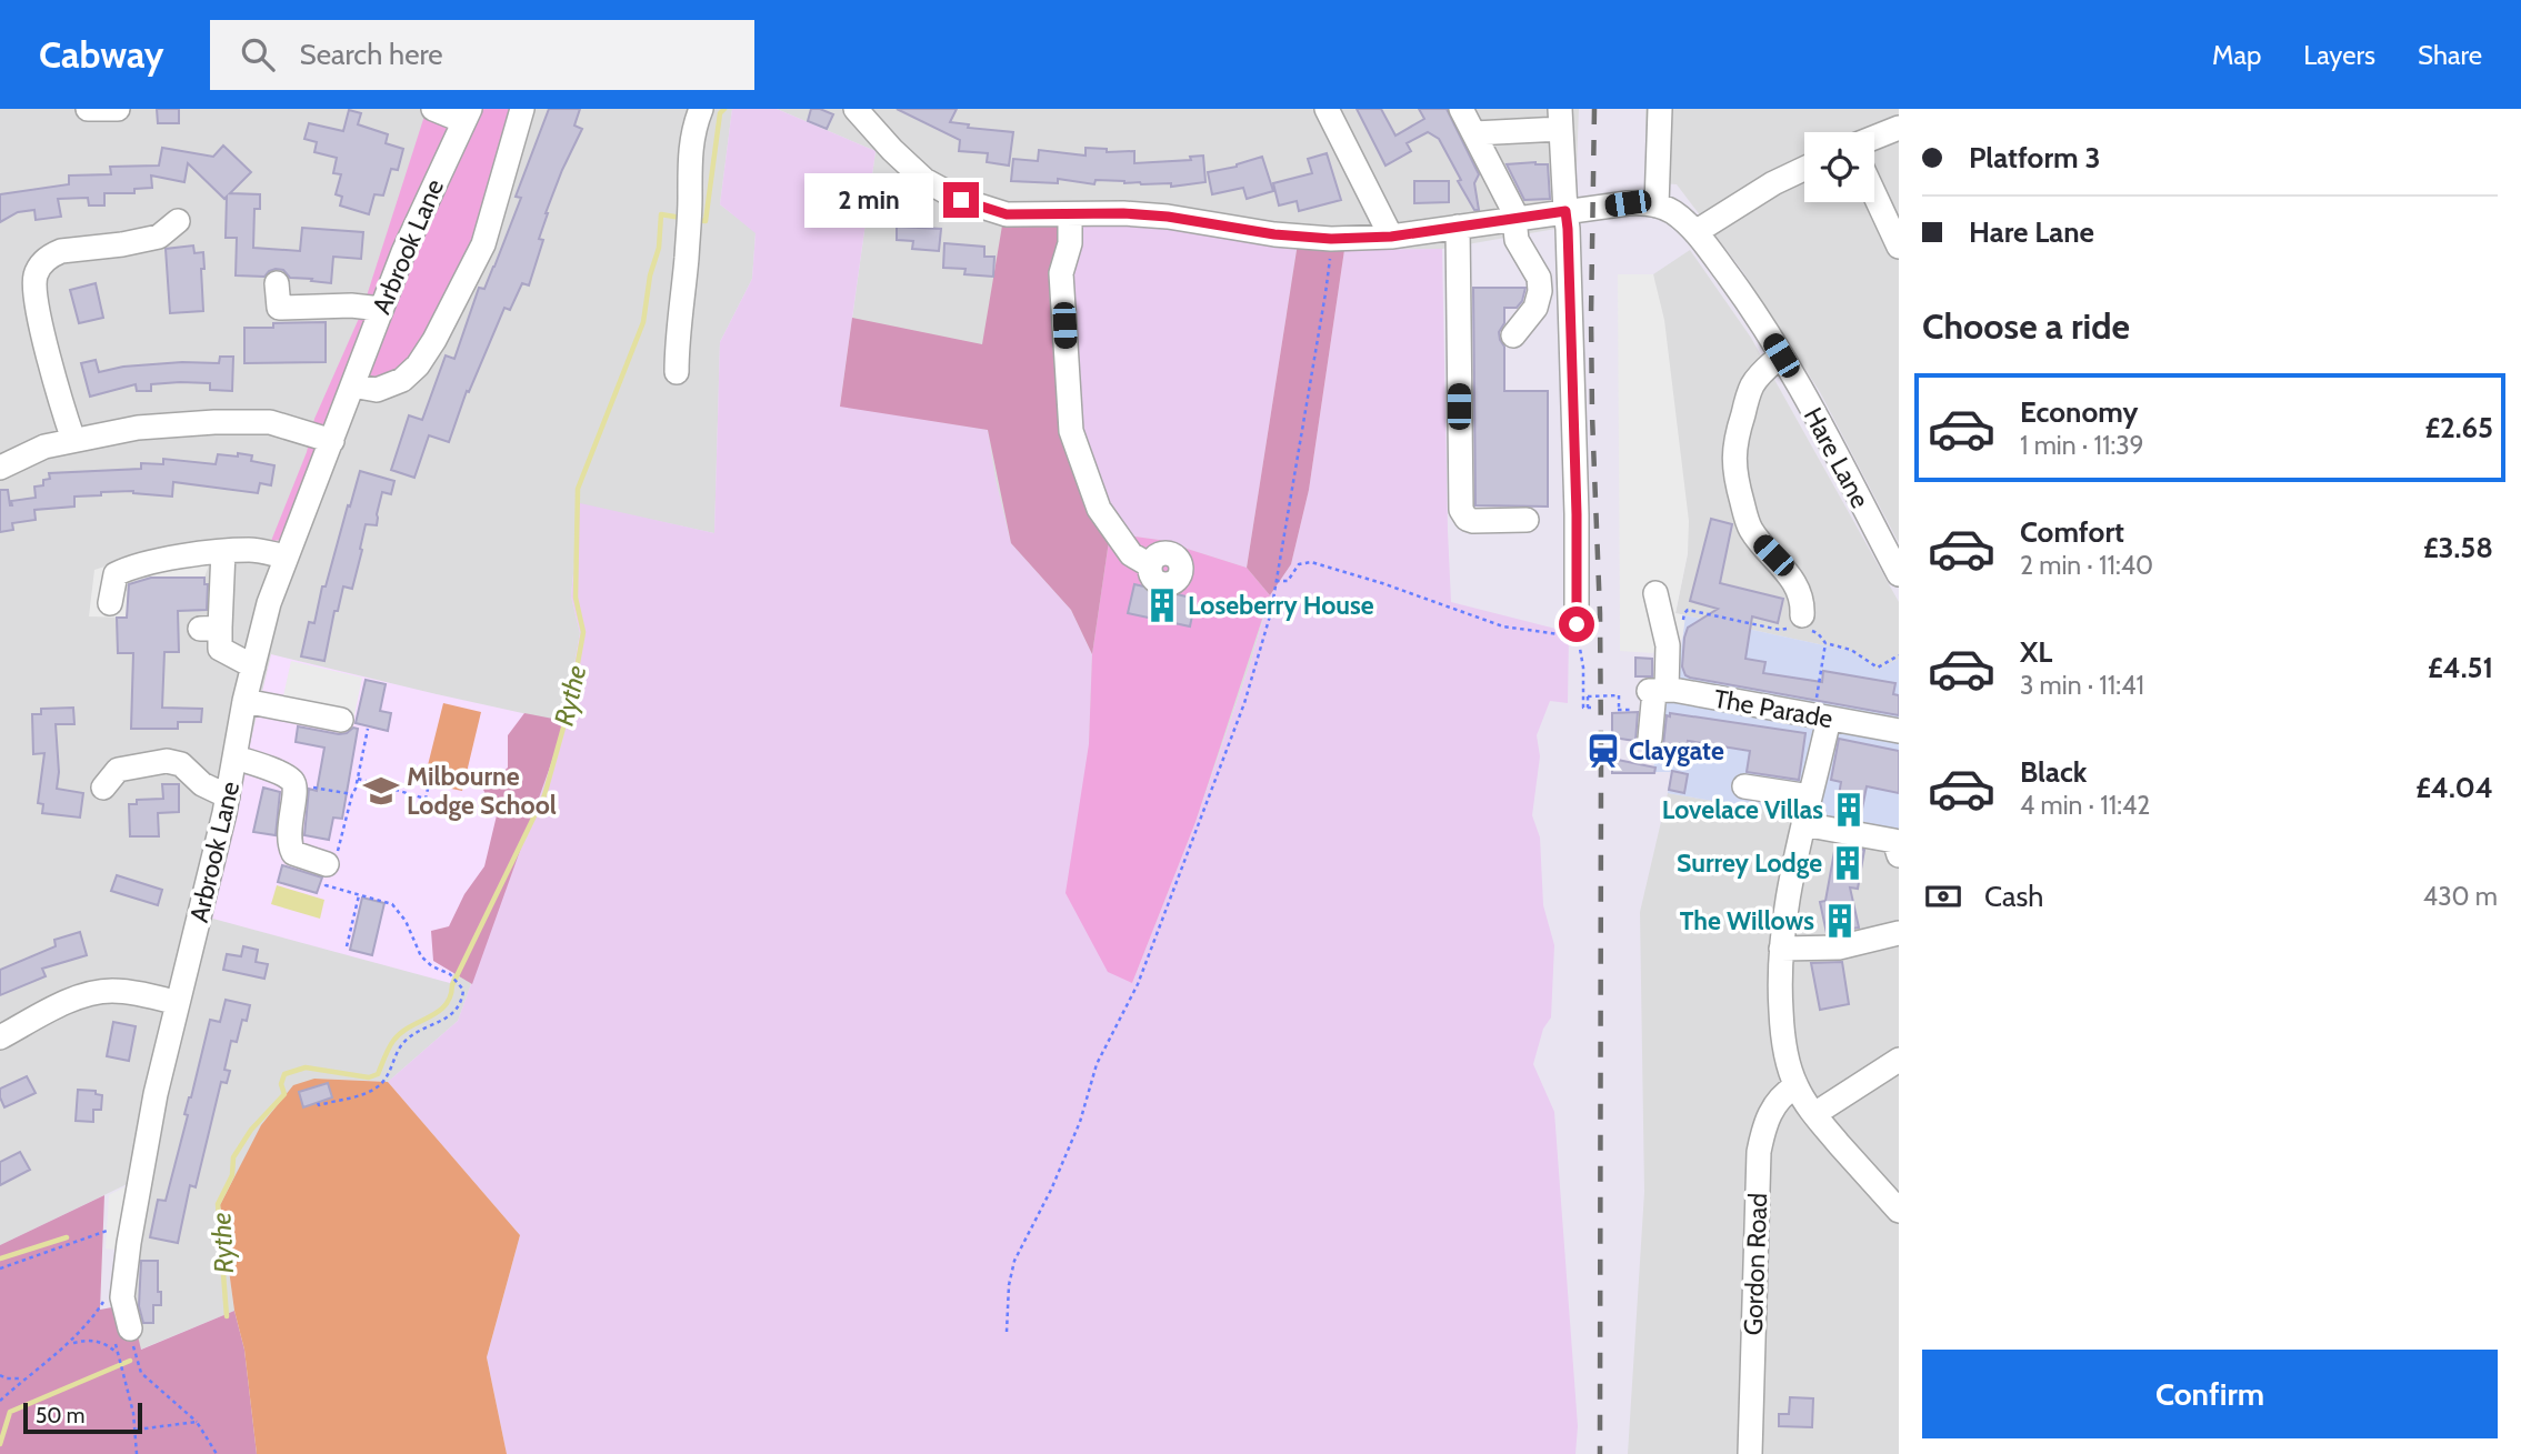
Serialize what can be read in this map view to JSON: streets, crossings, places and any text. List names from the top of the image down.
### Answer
{
  "streets": {
    "street": [
      "Arbrook Lane",
      "Hare Lane",
      "The Parade",
      "Gordon Road"
    ]
  },
  "water": ["Rythe"],
  "places": {
    "building": [
      "Loseberry House",
      "Lovelace Villas",
      "Surrey Lodge",
      "The Willows"
    ],
    "station": ["Claygate"],
    "school or university": ["Milbourne Lodge School"]
  },
  "scale_bar": "50 m",
  "page": {
    "header": "Cabway",
    "search": "Search here",
    "nav": ["Map", "Layers", "Share"],
    "banner": ["Platform 3", "Hare Lane"],
    "bubble": "2 min",
    "heading": "Choose a ride",
    "list": [
      {
        "name": "Economy",
        "note": "1 min · 11:39",
        "value": "£2.65"
      },
      {
        "name": "Comfort",
        "note": "2 min · 11:40",
        "value": "£3.58"
      },
      {
        "name": "XL",
        "note": "3 min · 11:41",
        "value": "£4.51"
      },
      {
        "name": "Black",
        "note": "4 min · 11:42",
        "value": "£4.04"
      }
    ],
    "pay": ["Cash", "430 m"],
    "buttons": "Confirm",
    "scale": "50 m"
  }
}
